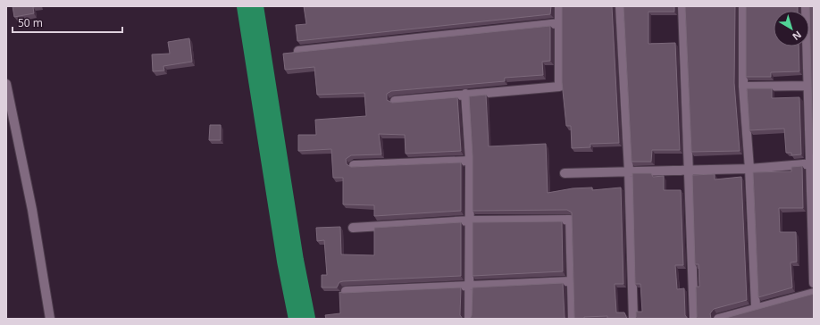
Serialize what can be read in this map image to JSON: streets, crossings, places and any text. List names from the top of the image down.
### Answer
{
  "scale_bar": "50 m",
  "north": "bottom right"
}
